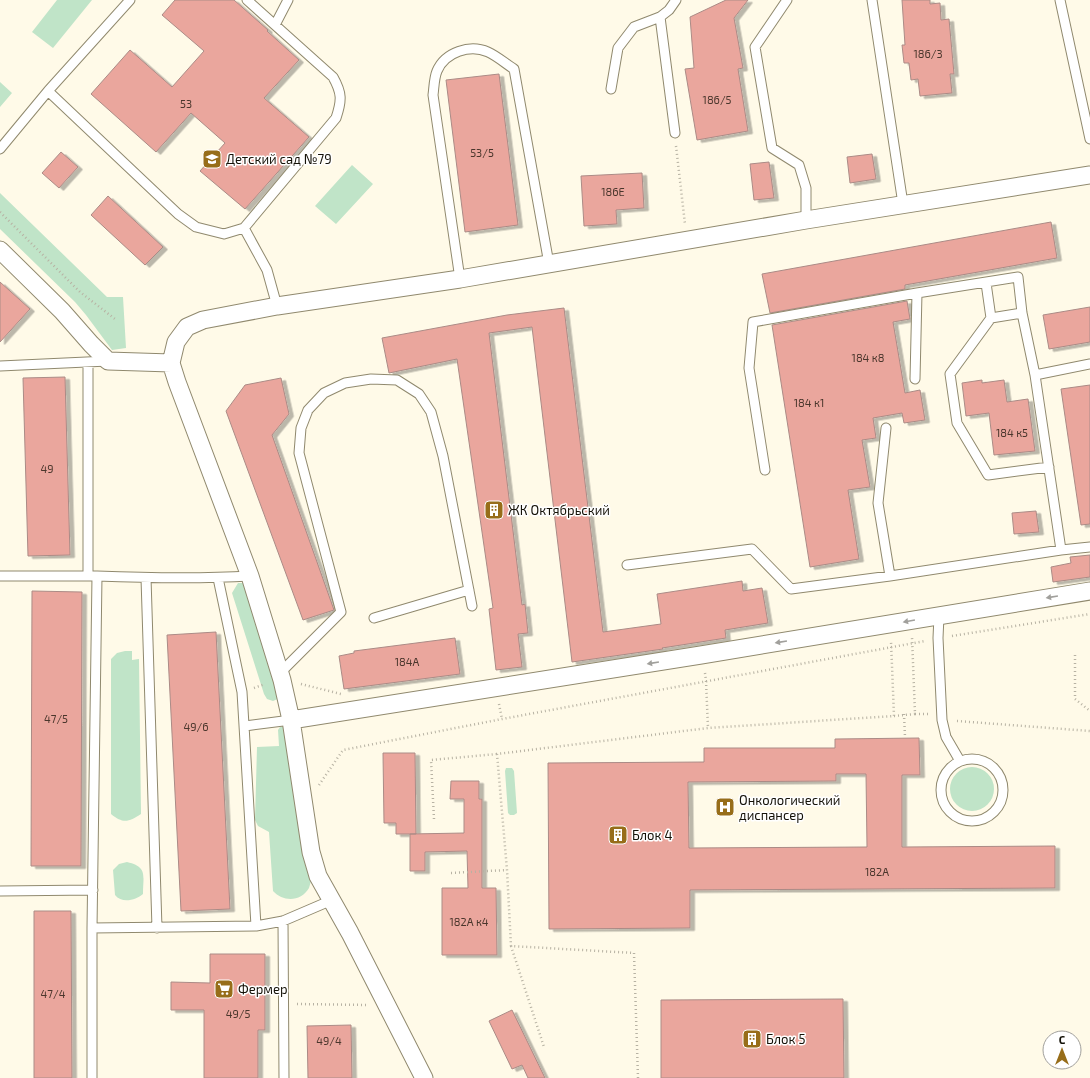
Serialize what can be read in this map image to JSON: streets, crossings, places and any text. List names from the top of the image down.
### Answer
{
  "places": {
    "school or university": ["Детский сад №79"],
    "building": ["ЖК Октябрьский", "Блок 4", "Блок 5"],
    "hospital": ["Онкологический диспансер"],
    "supermarket": ["Фермер"]
  },
  "house_numbers": [
    "186/3",
    "186/5",
    "53",
    "53/5",
    "186Е",
    "184 к8",
    "184 к1",
    "184 к5",
    "49",
    "184А",
    "47/5",
    "49/6",
    "182А",
    "182А к4",
    "47/4",
    "49/5",
    "49/4"
  ],
  "north": "top"
}
